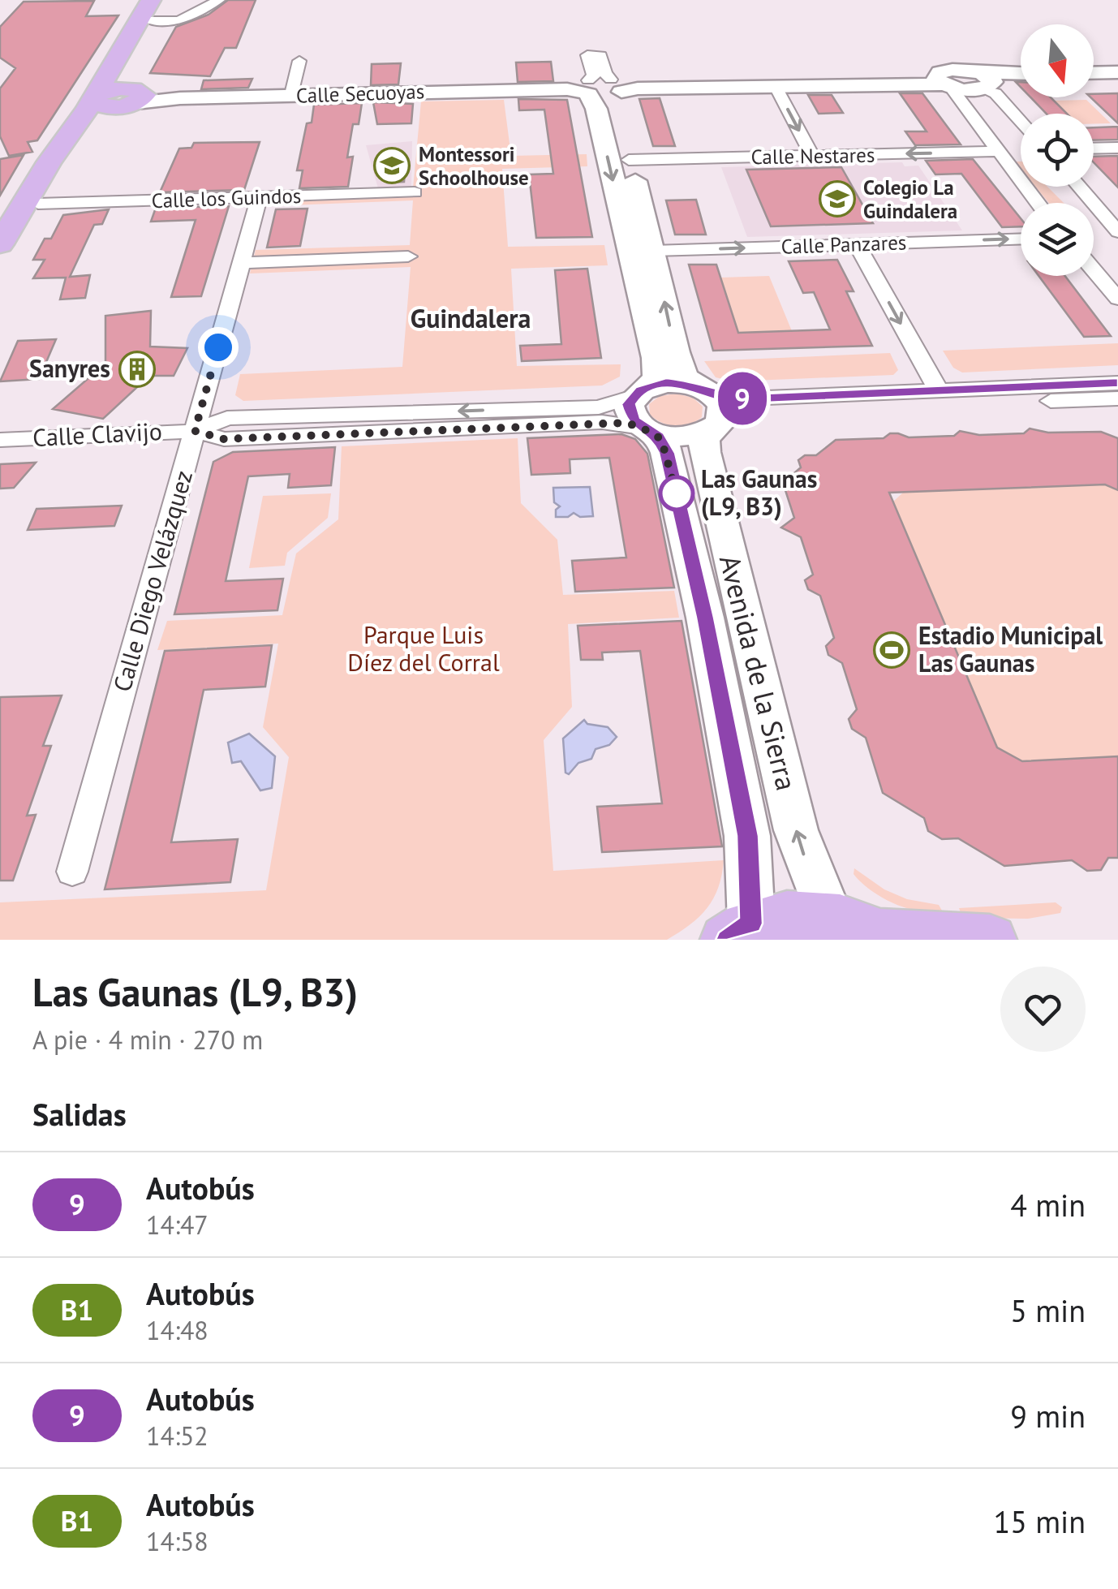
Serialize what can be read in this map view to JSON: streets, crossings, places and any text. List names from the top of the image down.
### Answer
{
  "streets": {
    "main road": ["Calle Secuoyas", "Avenida de la Sierra"],
    "street": [
      "Calle Nestares",
      "Calle los Guindos",
      "Calle Panzares",
      "Calle Clavijo",
      "Calle Diego Velázquez"
    ]
  },
  "crossings": [
    ["Calle los Guindos", "Calle Diego Velázquez"],
    ["Calle Clavijo", "Calle Diego Velázquez"],
    ["Calle Clavijo", "Avenida de la Sierra"]
  ],
  "one_way": ["Calle Nestares"],
  "districts": ["Guindalera"],
  "parks": ["Parque Luis Díez del Corral"],
  "places": {
    "school or university": ["Montessori Schoolhouse", "Colegio La Guindalera"],
    "building": ["Sanyres"],
    "other": ["Las Gaunas (L9, B3)"],
    "sports": ["Estadio Municipal Las Gaunas"]
  },
  "lines": ["bus line 9"],
  "north": "bottom",
  "page": {
    "on_map": "9",
    "heading": [
      ["Las Gaunas (L9, B3)", "A pie · 4 min · 270 m"],
      "Salidas"
    ],
    "list": [
      {
        "mark": "9",
        "name": "Autobús",
        "note": "14:47",
        "value": "4 min"
      },
      {
        "mark": "B1",
        "name": "Autobús",
        "note": "14:48",
        "value": "5 min"
      },
      {
        "mark": "9",
        "name": "Autobús",
        "note": "14:52",
        "value": "9 min"
      },
      {
        "mark": "B1",
        "name": "Autobús",
        "note": "14:58",
        "value": "15 min"
      }
    ]
  }
}
